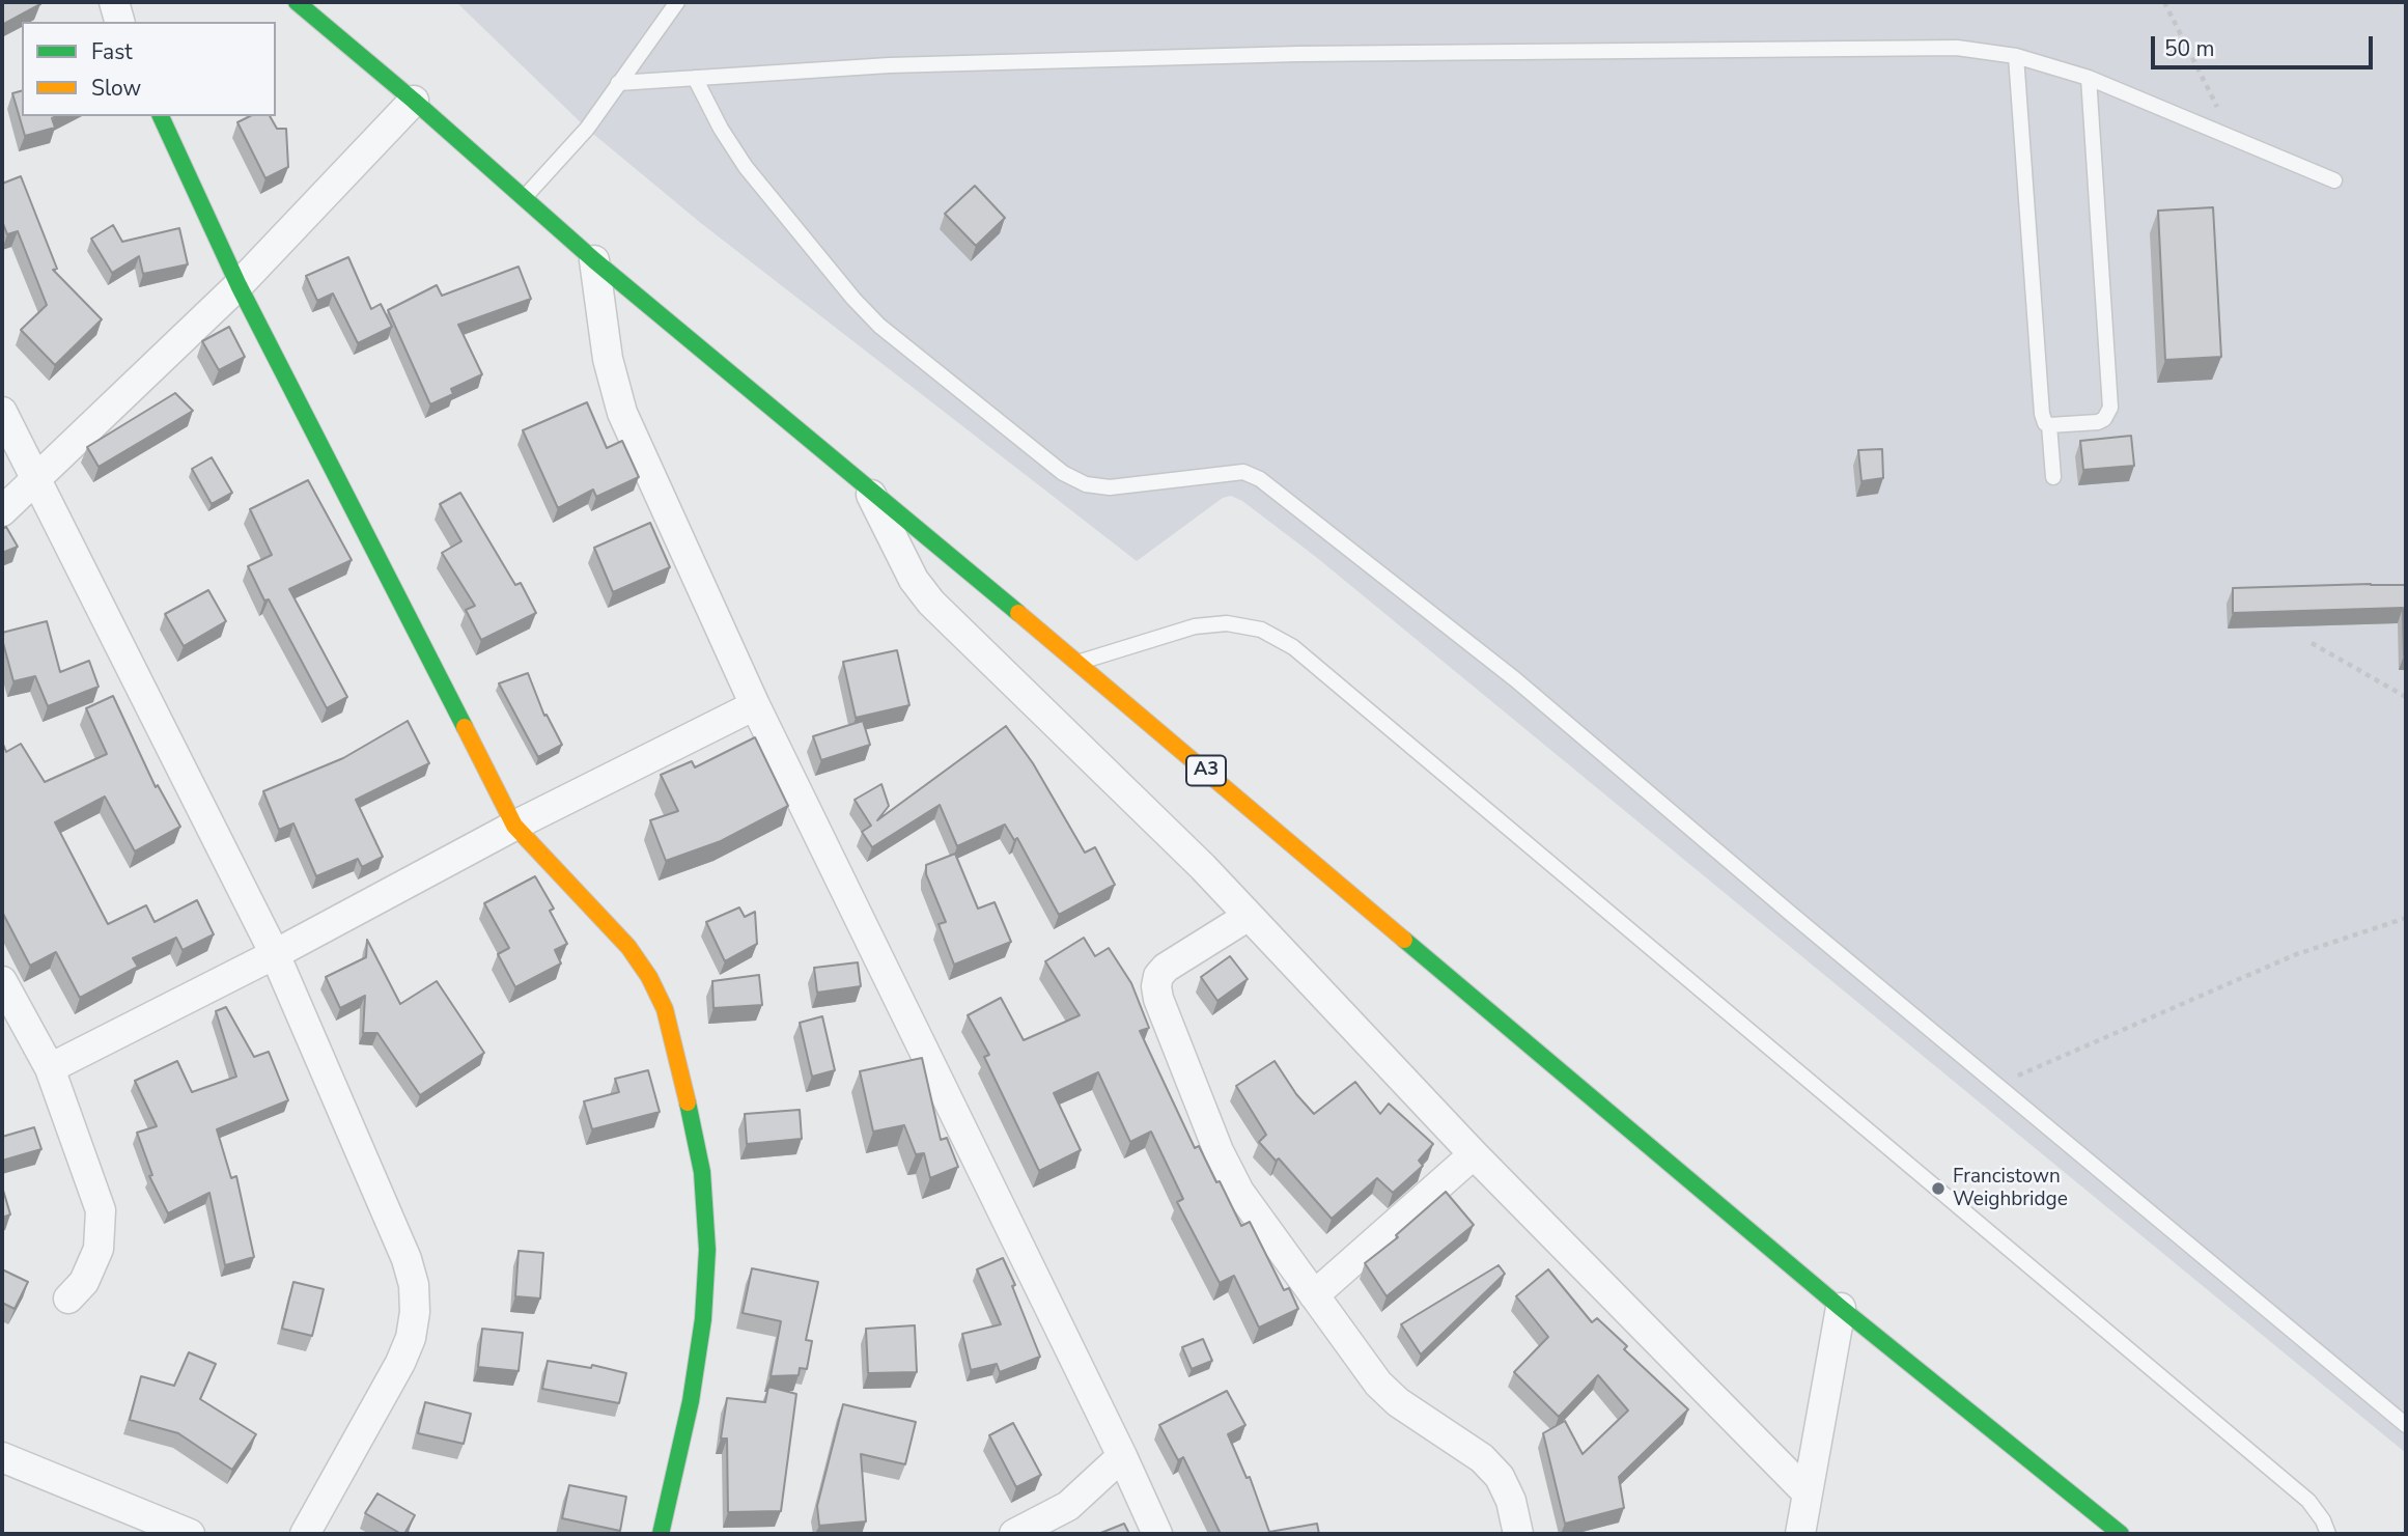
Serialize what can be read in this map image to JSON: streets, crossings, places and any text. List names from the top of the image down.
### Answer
{
  "streets": {
    "main road": ["A3"]
  },
  "places": ["Francistown Weighbridge"],
  "legend": ["Fast", "Slow"],
  "scale_bar": "50 m"
}
